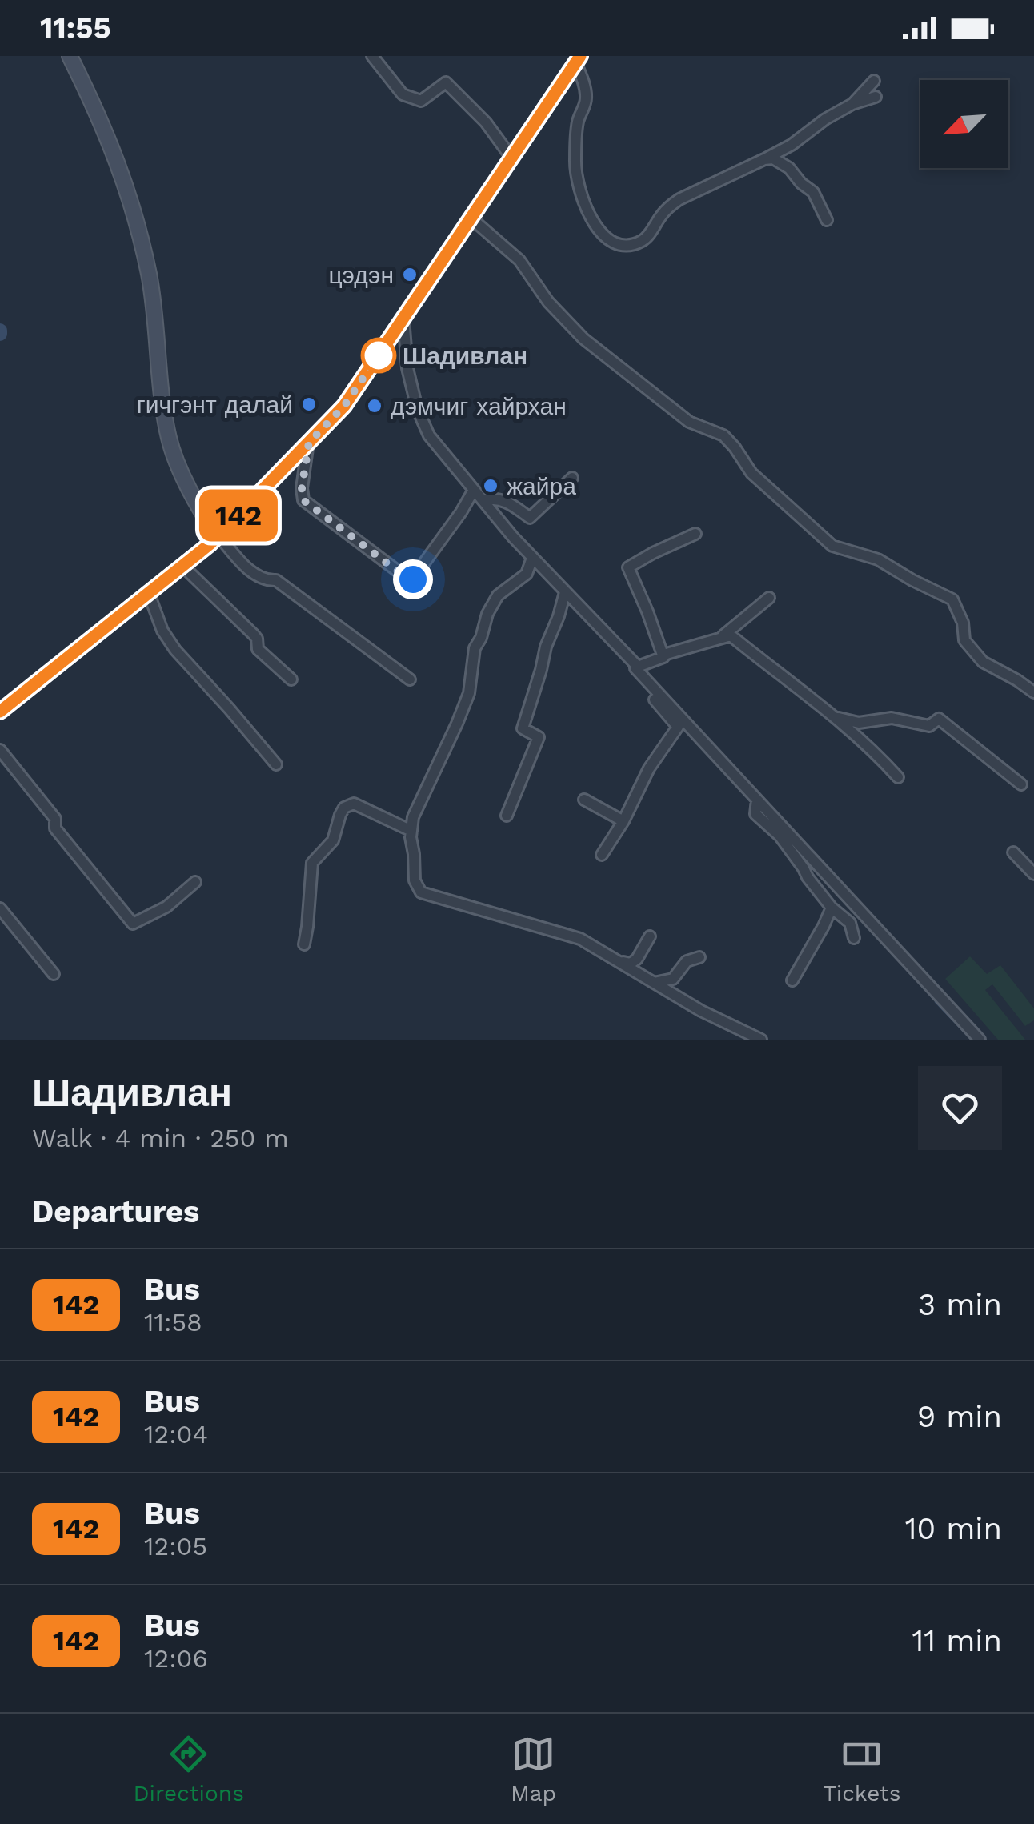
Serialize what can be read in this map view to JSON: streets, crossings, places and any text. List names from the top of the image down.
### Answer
{
  "places": [
    "цэдэн",
    "Шадивлан",
    "гичгэнт далай",
    "дэмчиг хайрхан",
    "жайра"
  ],
  "lines": ["bus line 142"],
  "north": "bottom left",
  "page": {
    "status": "11:55",
    "on_map": "142",
    "heading": [
      ["Шадивлан", "Walk · 4 min · 250 m"],
      "Departures"
    ],
    "list": [
      {
        "mark": "142",
        "name": "Bus",
        "note": "11:58",
        "value": "3 min"
      },
      {
        "mark": "142",
        "name": "Bus",
        "note": "12:04",
        "value": "9 min"
      },
      {
        "mark": "142",
        "name": "Bus",
        "note": "12:05",
        "value": "10 min"
      },
      {
        "mark": "142",
        "name": "Bus",
        "note": "12:06",
        "value": "11 min"
      }
    ],
    "tabs": ["Directions", "Map", "Tickets"]
  }
}
